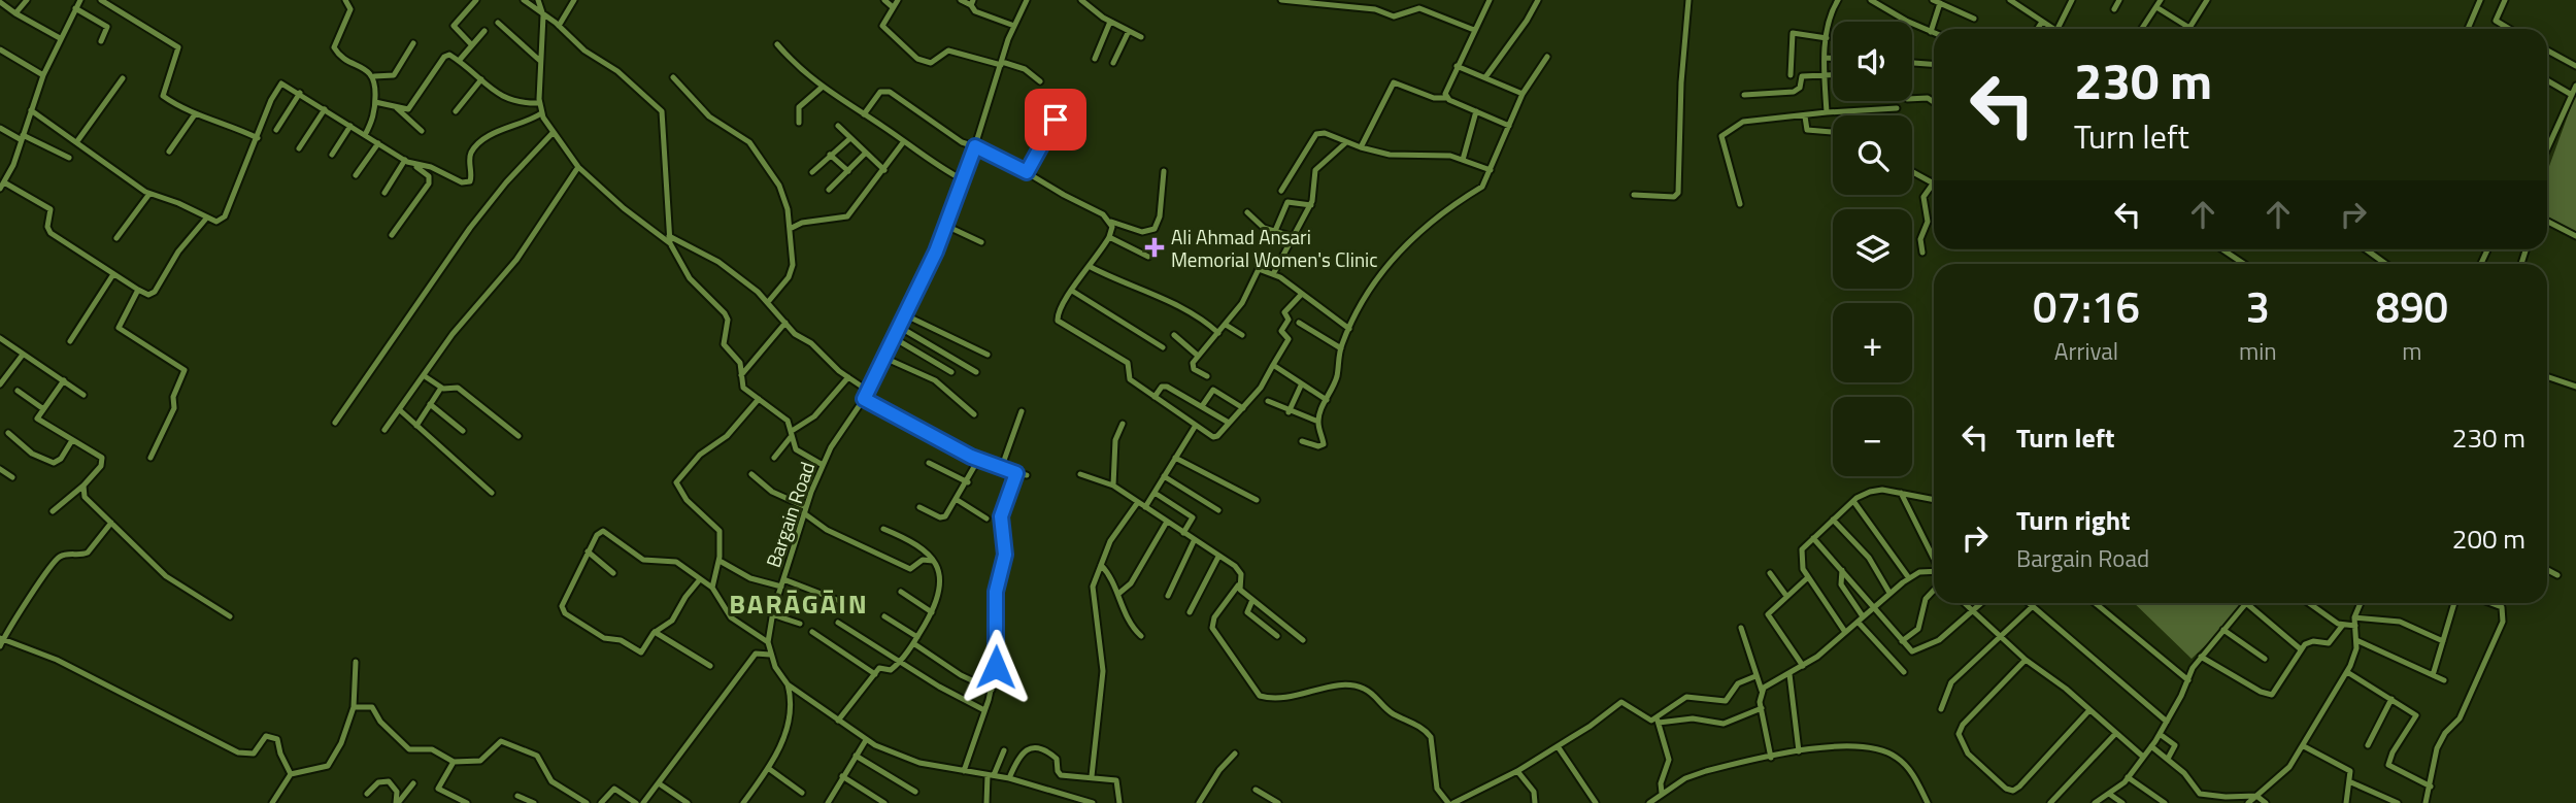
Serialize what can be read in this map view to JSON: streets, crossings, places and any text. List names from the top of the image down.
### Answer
{
  "streets": {
    "street": ["Bargain Road"]
  },
  "districts": ["BARĀGĀIN"],
  "places": {
    "health": ["Ali Ahmad Ansari Memorial Women's Clinic"]
  },
  "page": {
    "map_buttons": ["+", "−"],
    "turn": ["230 m", "Turn left"],
    "eta": [
      "07:16",
      "Arrival",
      "3",
      "min",
      "890",
      "m"
    ],
    "list": [
      {
        "name": "Turn left",
        "value": "230 m"
      },
      {
        "name": "Turn right",
        "note": "Bargain Road",
        "value": "200 m"
      }
    ]
  }
}
